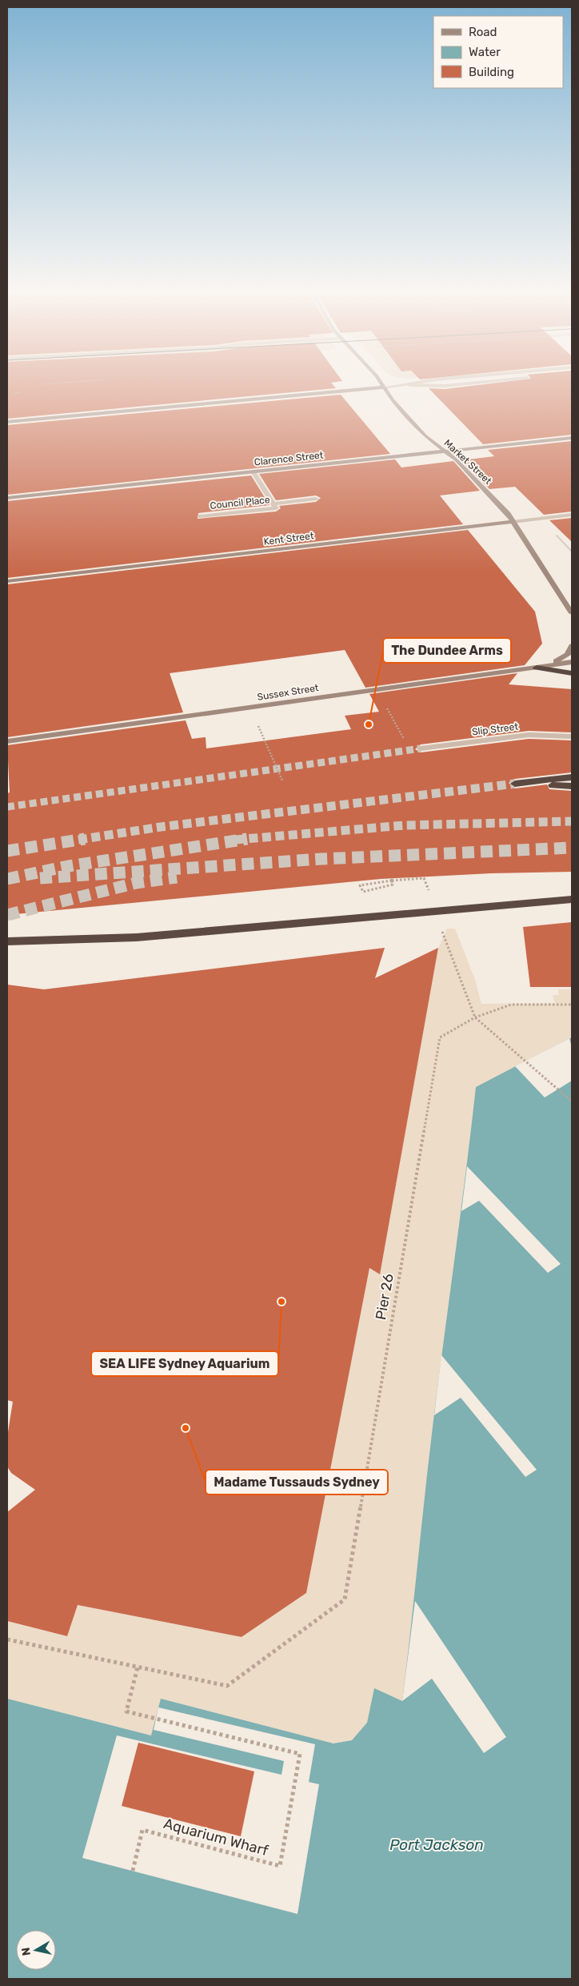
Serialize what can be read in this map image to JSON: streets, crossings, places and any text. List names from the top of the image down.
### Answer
{
  "streets": {
    "street": [
      "Clarence Street",
      "Market Street",
      "Council Place",
      "Kent Street",
      "Sussex Street",
      "Slip Street"
    ],
    "path": ["Pier 26", "Aquarium Wharf"]
  },
  "crossings": [
    ["Clarence Street", "Market Street"],
    ["Clarence Street", "Council Place"],
    ["Market Street", "Kent Street"],
    ["Pier 26", "Aquarium Wharf"]
  ],
  "water": ["Port Jackson"],
  "places": ["The Dundee Arms", "SEA LIFE Sydney Aquarium", "Madame Tussauds Sydney"],
  "legend": ["Road", "Water", "Building"],
  "north": "left"
}
